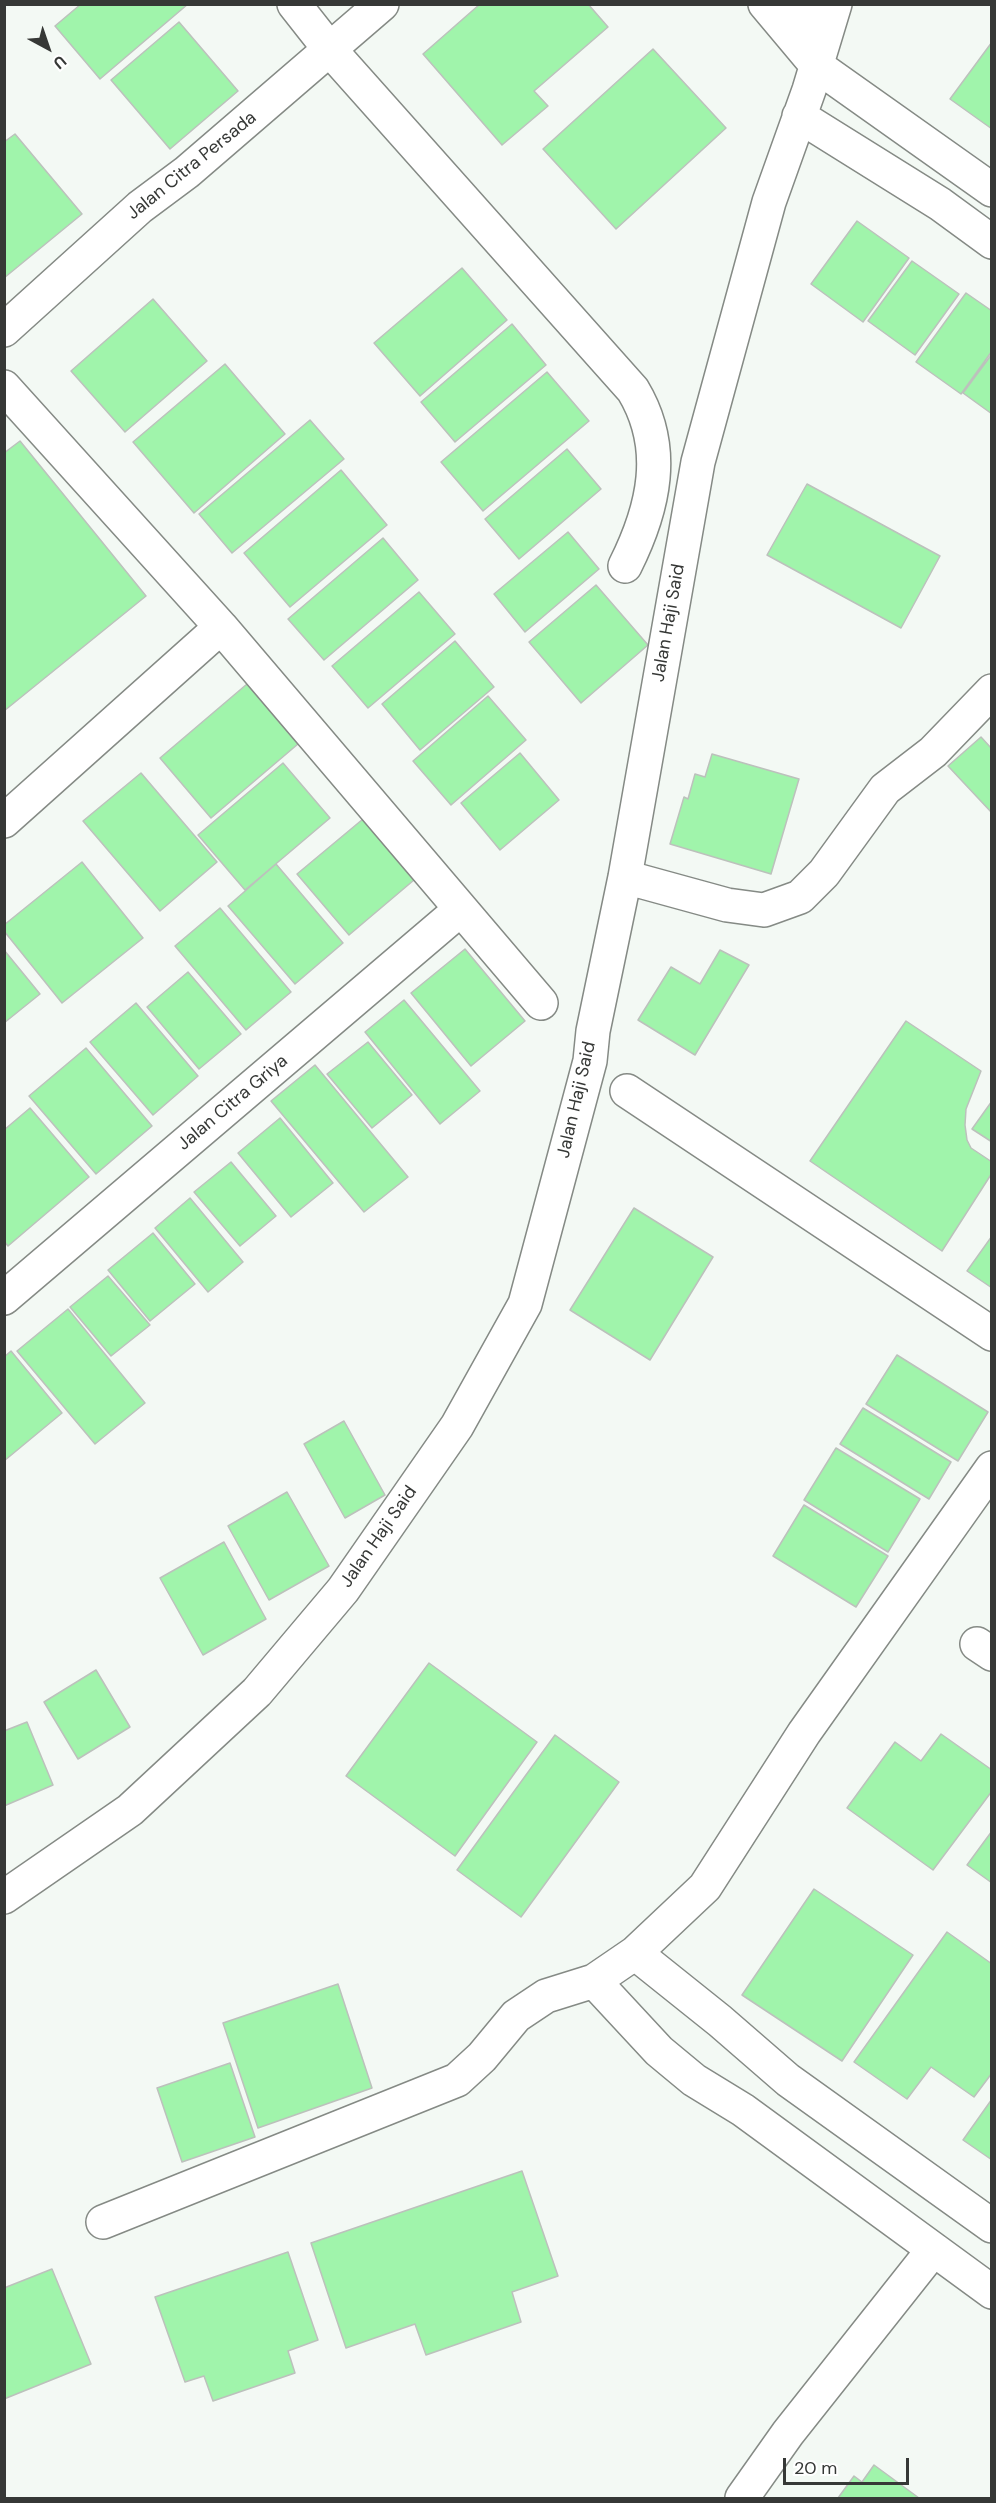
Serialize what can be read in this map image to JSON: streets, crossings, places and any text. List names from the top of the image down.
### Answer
{
  "streets": {
    "street": ["Jalan Citra Persada", "Jalan Haji Said", "Jalan Citra Griya"]
  },
  "scale_bar": "20 m",
  "north": "bottom right"
}
